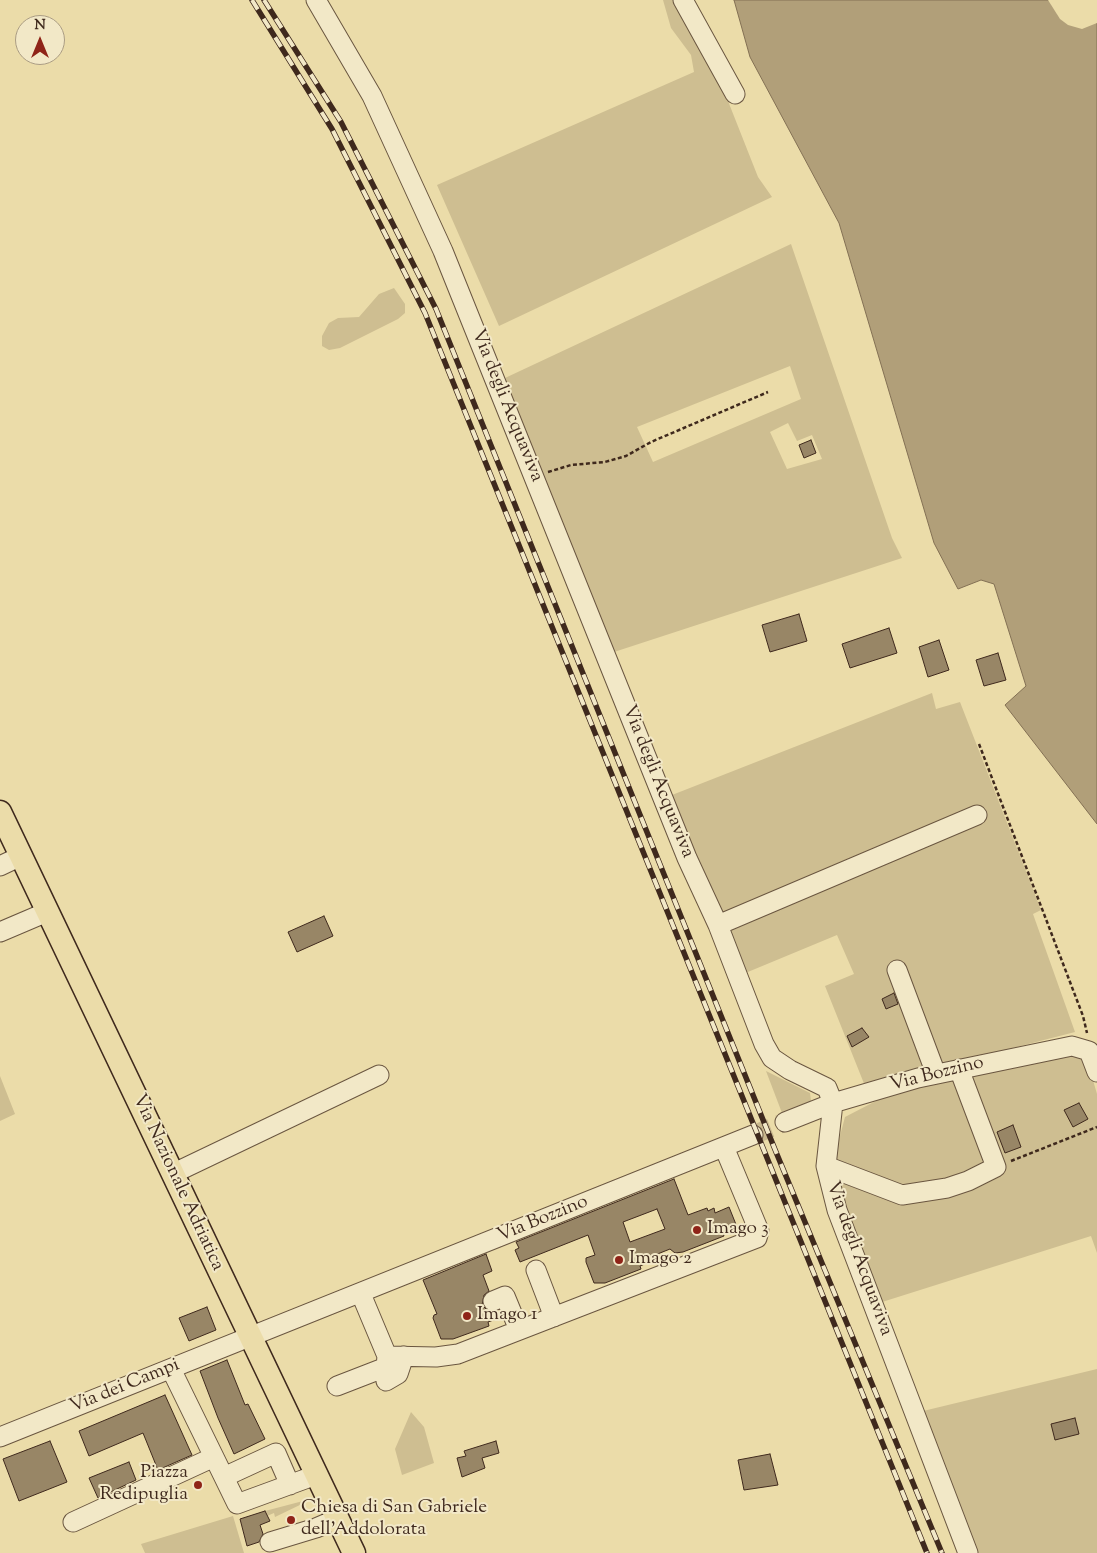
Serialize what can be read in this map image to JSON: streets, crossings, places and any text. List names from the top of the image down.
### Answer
{
  "streets": {
    "main road": ["Via Nazionale Adriatica"],
    "street": ["Via degli Acquaviva", "Via Bozzino", "Via dei Campi"]
  },
  "crossings": [
    ["Via degli Acquaviva", "Via Bozzino"],
    ["Via Bozzino", "Via Nazionale Adriatica"],
    ["Via Bozzino", "Via dei Campi"],
    ["Via Nazionale Adriatica", "Via dei Campi"]
  ],
  "places": [
    "Imago 3",
    "Imago 2",
    "Imago 1",
    "Piazza Redipuglia",
    "Chiesa di San Gabriele dell'Addolorata"
  ],
  "north": "top"
}
